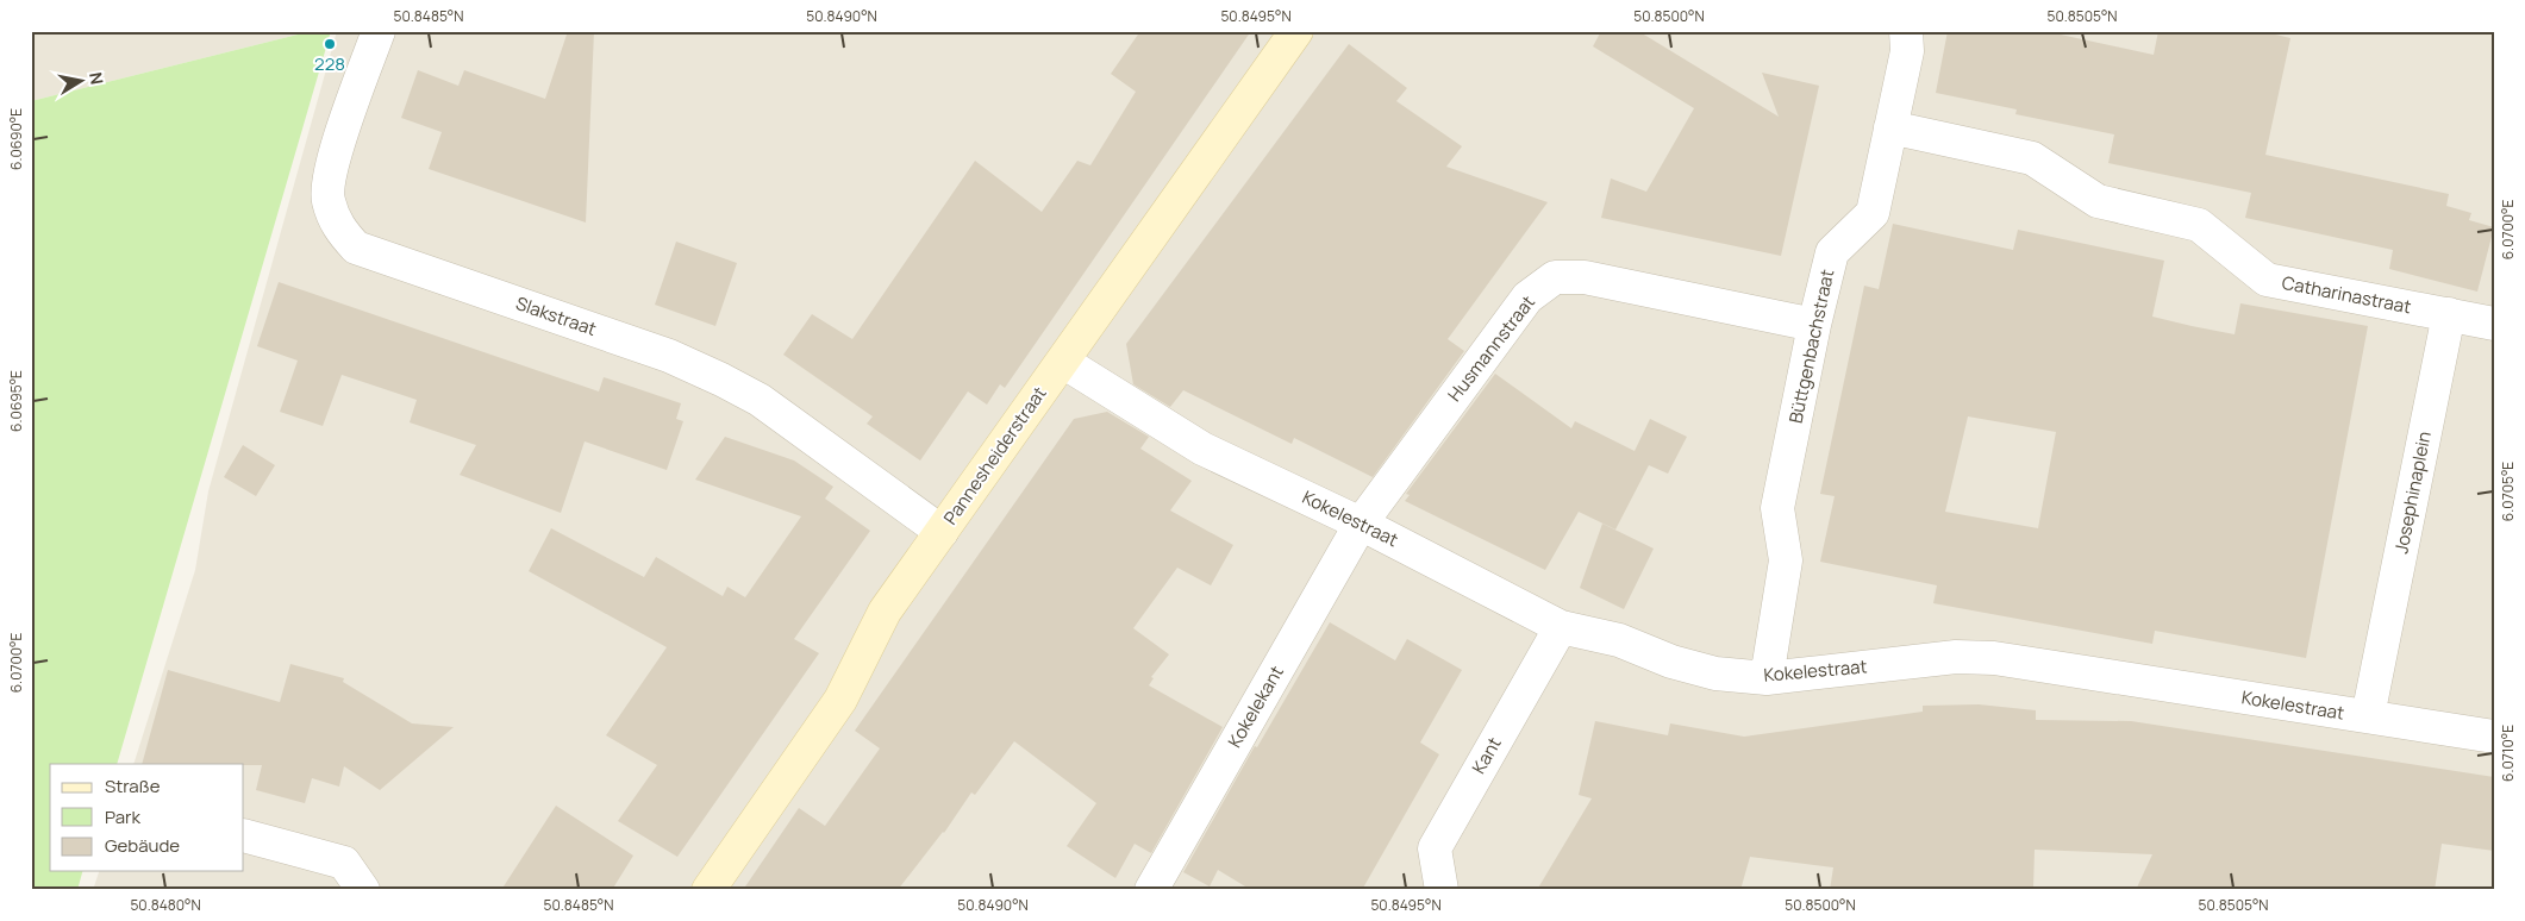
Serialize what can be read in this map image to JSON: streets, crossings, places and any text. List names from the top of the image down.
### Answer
{
  "streets": {
    "street": [
      "Catharinastraat",
      "Slakstraat",
      "Büttgenbachstraat",
      "Husmannstraat",
      "Pannesheiderstraat",
      "Josephinaplein",
      "Kokelestraat",
      "Kokelekant",
      "Kant"
    ]
  },
  "crossings": [
    ["Catharinastraat", "Büttgenbachstraat"],
    ["Catharinastraat", "Josephinaplein"],
    ["Slakstraat", "Pannesheiderstraat"],
    ["Büttgenbachstraat", "Husmannstraat"],
    ["Büttgenbachstraat", "Kokelestraat"],
    ["Husmannstraat", "Kokelestraat"],
    ["Husmannstraat", "Kokelekant"],
    ["Pannesheiderstraat", "Kokelestraat"],
    ["Josephinaplein", "Kokelestraat"],
    ["Kokelestraat", "Kokelekant"],
    ["Kokelestraat", "Kant"]
  ],
  "places": ["228"],
  "legend": ["Straße", "Park", "Gebäude"],
  "north": "right",
  "coordinates": [
    "50.8485°N",
    "50.8490°N",
    "50.8495°N",
    "50.8500°N",
    "50.8505°N",
    "6.0690°E",
    "6.0700°E",
    "6.0695°E",
    "6.0705°E",
    "6.0710°E",
    "50.8480°N"
  ]
}
